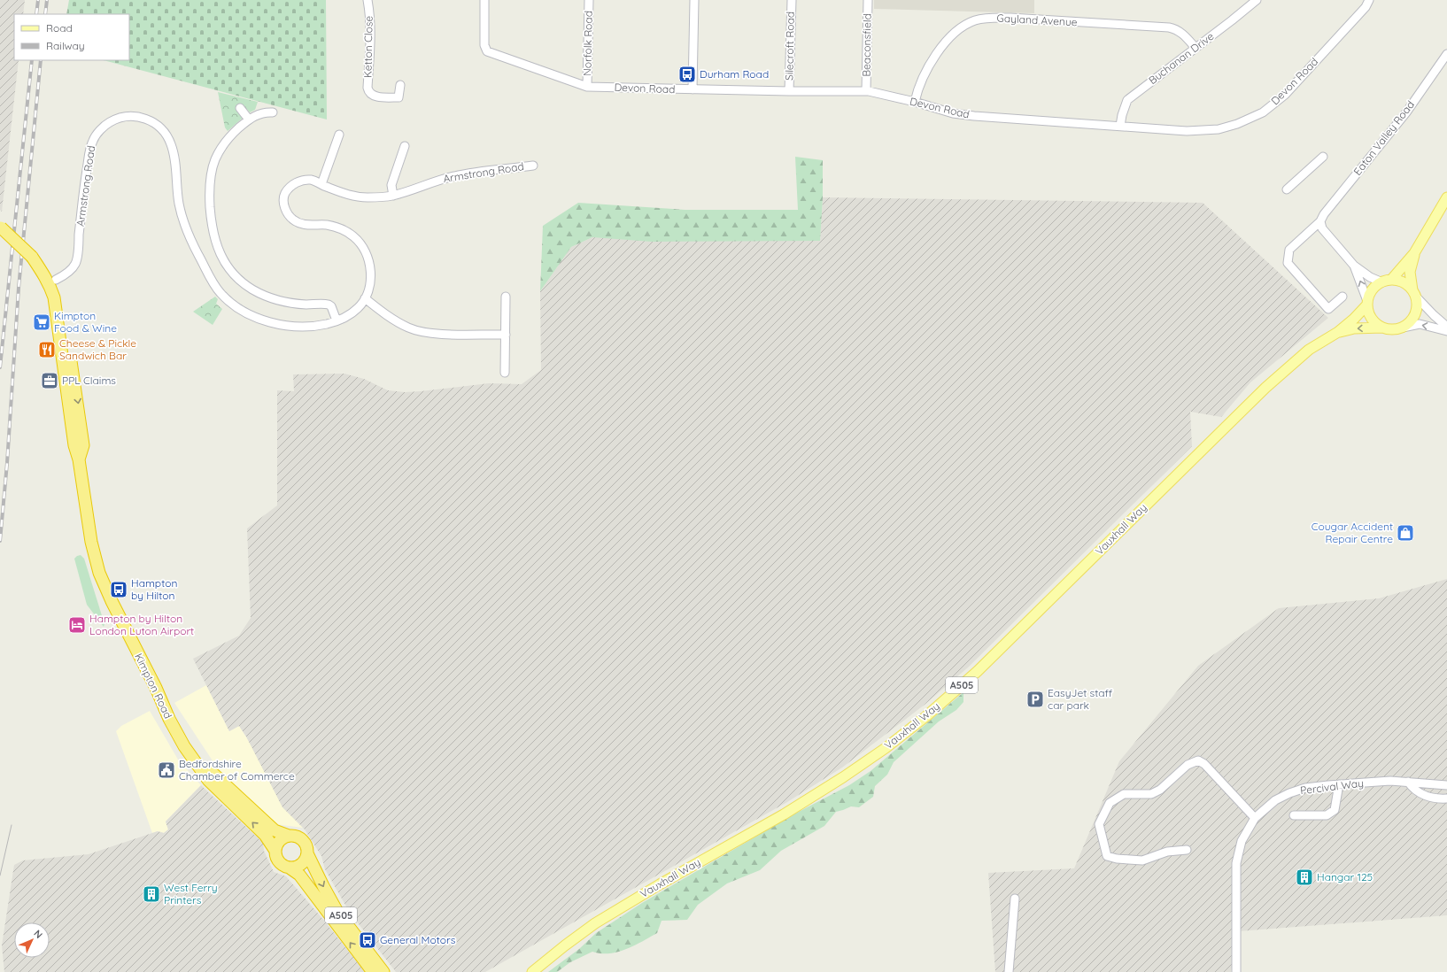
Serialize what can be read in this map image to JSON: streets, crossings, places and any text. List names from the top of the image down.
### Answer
{
  "streets": {
    "highway": ["A505", "Kimpton Road"],
    "main road": ["Vauxhall Way"],
    "street": [
      "Gayland Avenue",
      "Norfolk Road",
      "Beaconsfield",
      "Silecroft Road",
      "Ketton Close",
      "Buchanan Drive",
      "Devon Road",
      "Eaton Valley Road",
      "Armstrong Road",
      "Percival Way"
    ]
  },
  "crossings": [
    ["Gayland Avenue", "Buchanan Drive"],
    ["Gayland Avenue", "Devon Road"],
    ["Norfolk Road", "Devon Road"],
    ["Beaconsfield", "Devon Road"],
    ["Silecroft Road", "Devon Road"],
    ["Buchanan Drive", "Devon Road"],
    ["Armstrong Road", "Kimpton Road"],
    ["A505", "Kimpton Road"]
  ],
  "places": {
    "bus stop": ["Durham Road", "Hampton by Hilton", "General Motors"],
    "supermarket": ["Kimpton Food & Wine"],
    "restaurant": ["Cheese & Pickle Sandwich Bar"],
    "office": ["PPL Claims"],
    "shop": ["Cougar Accident Repair Centre"],
    "hotel": ["Hampton by Hilton London Luton Airport"],
    "parking": ["EasyJet staff car park"],
    "public building": ["Bedfordshire Chamber of Commerce"],
    "building": ["Hangar 125", "West Ferry Printers"]
  },
  "legend": ["Road", "Railway"],
  "north": "top right"
}
